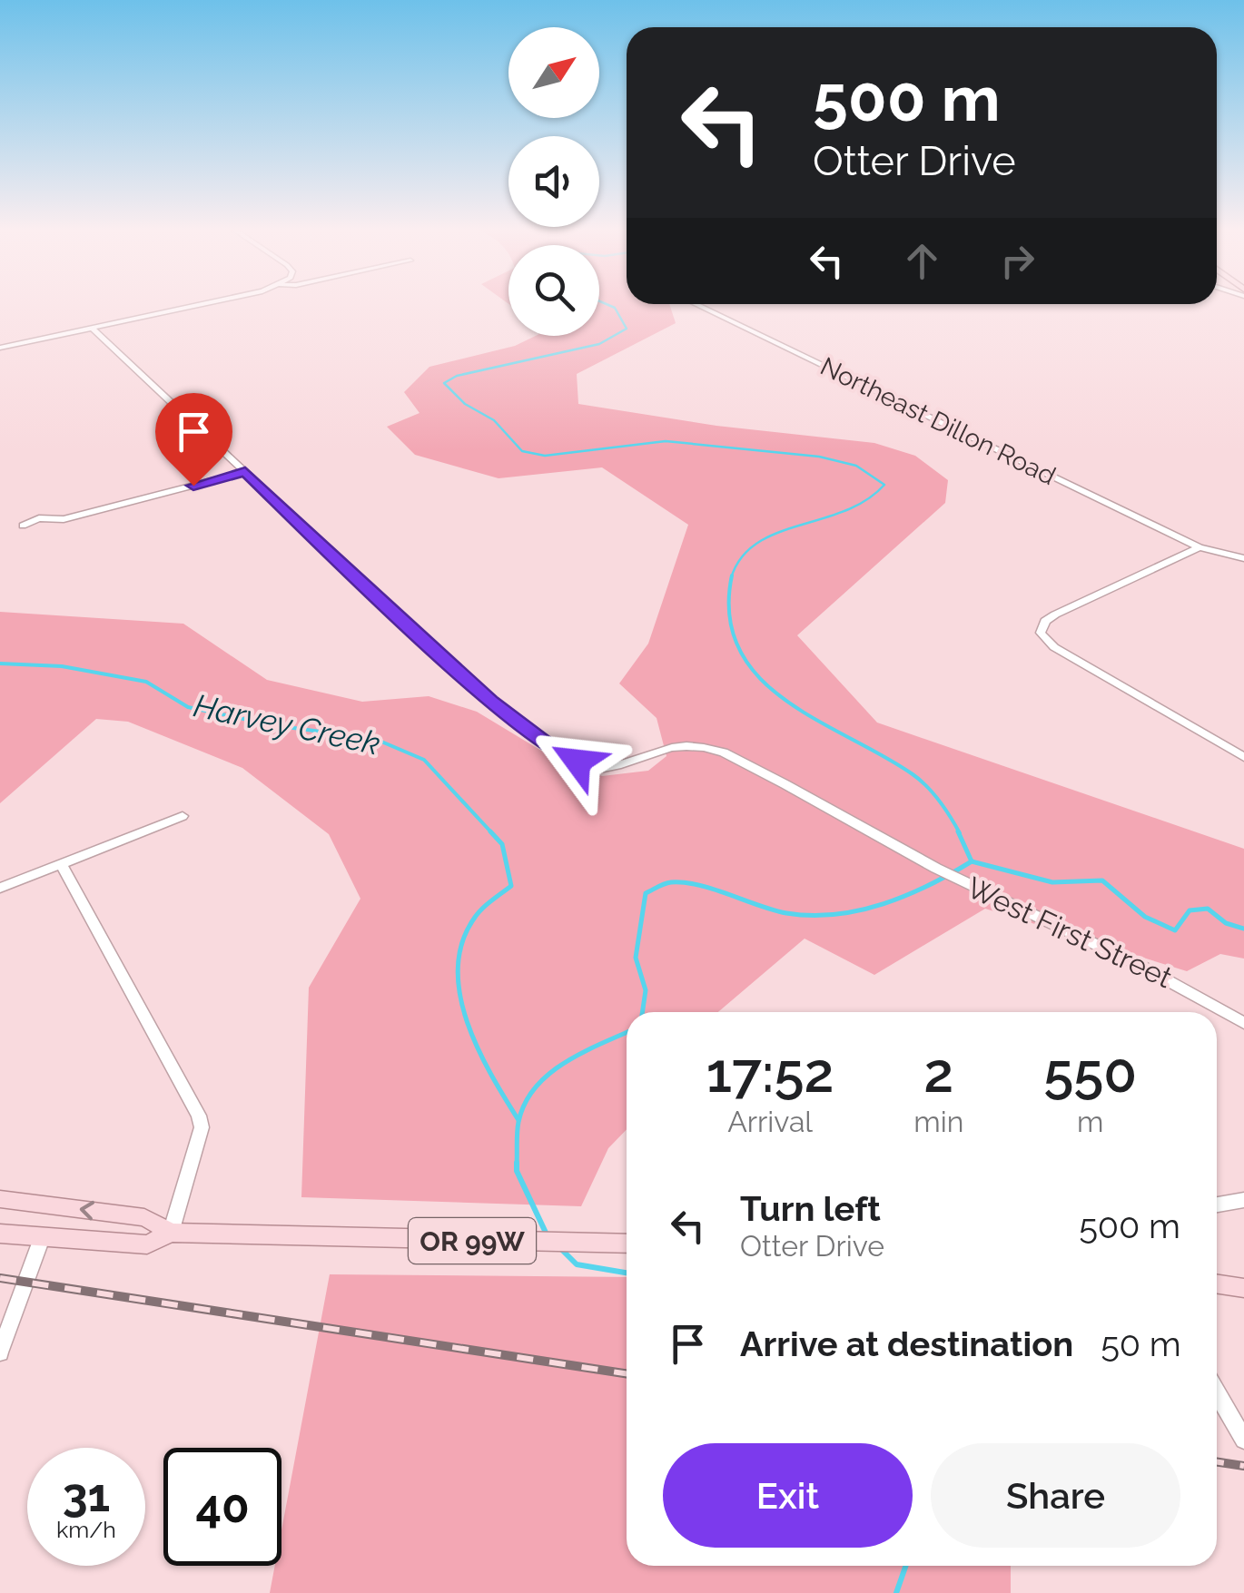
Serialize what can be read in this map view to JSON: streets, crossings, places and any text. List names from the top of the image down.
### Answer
{
  "streets": {
    "main road": ["OR 99W"],
    "street": ["Northeast Dillon Road", "West First Street"]
  },
  "water": ["Harvey Creek"],
  "north": "top right",
  "page": {
    "turn": ["500 m", "Otter Drive"],
    "eta": [
      "17:52",
      "Arrival",
      "2",
      "min",
      "550",
      "m"
    ],
    "list": [
      {
        "name": "Turn left",
        "note": "Otter Drive",
        "value": "500 m"
      },
      {
        "name": "Arrive at destination",
        "value": "50 m"
      }
    ],
    "buttons": ["Exit", "Share"],
    "speed": "31 km/h",
    "limit": "40"
  }
}
